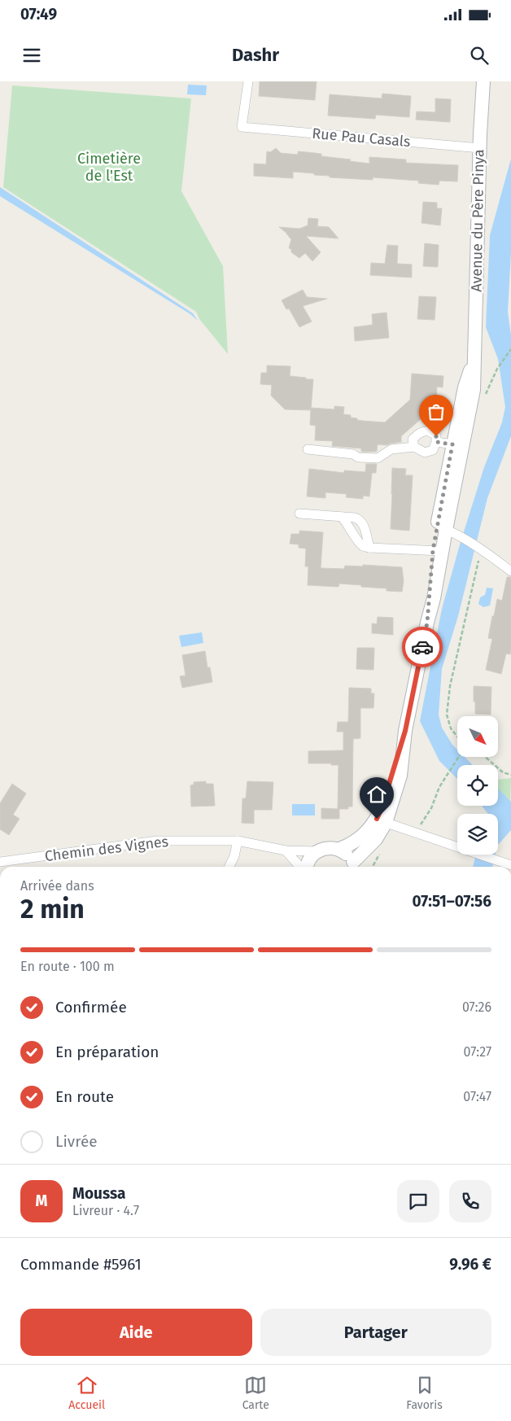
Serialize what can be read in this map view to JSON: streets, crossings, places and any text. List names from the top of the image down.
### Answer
{
  "streets": {
    "main road": ["Avenue du Père Pinya"],
    "street": ["Rue Pau Casals", "Chemin des Vignes"]
  },
  "crossings": [
    ["Rue Pau Casals", "Avenue du Père Pinya"]
  ],
  "parks": ["Cimetière de l'Est"],
  "north": "bottom right",
  "page": {
    "status": "07:49",
    "header": "Dashr",
    "heading": ["2 min", "Arrivée dans", "07:51–07:56"],
    "panel": [
      "Moussa",
      "Livreur · 4.7",
      "Commande #5961",
      "9.96 €"
    ],
    "bar": "En route · 100 m",
    "list": [
      ["Confirmée", "07:26"],
      ["En préparation", "07:27"],
      ["En route", "07:47"],
      "Livrée"
    ],
    "round": "M",
    "buttons": ["Aide", "Partager"],
    "tabs": ["Accueil", "Carte", "Favoris"]
  }
}
